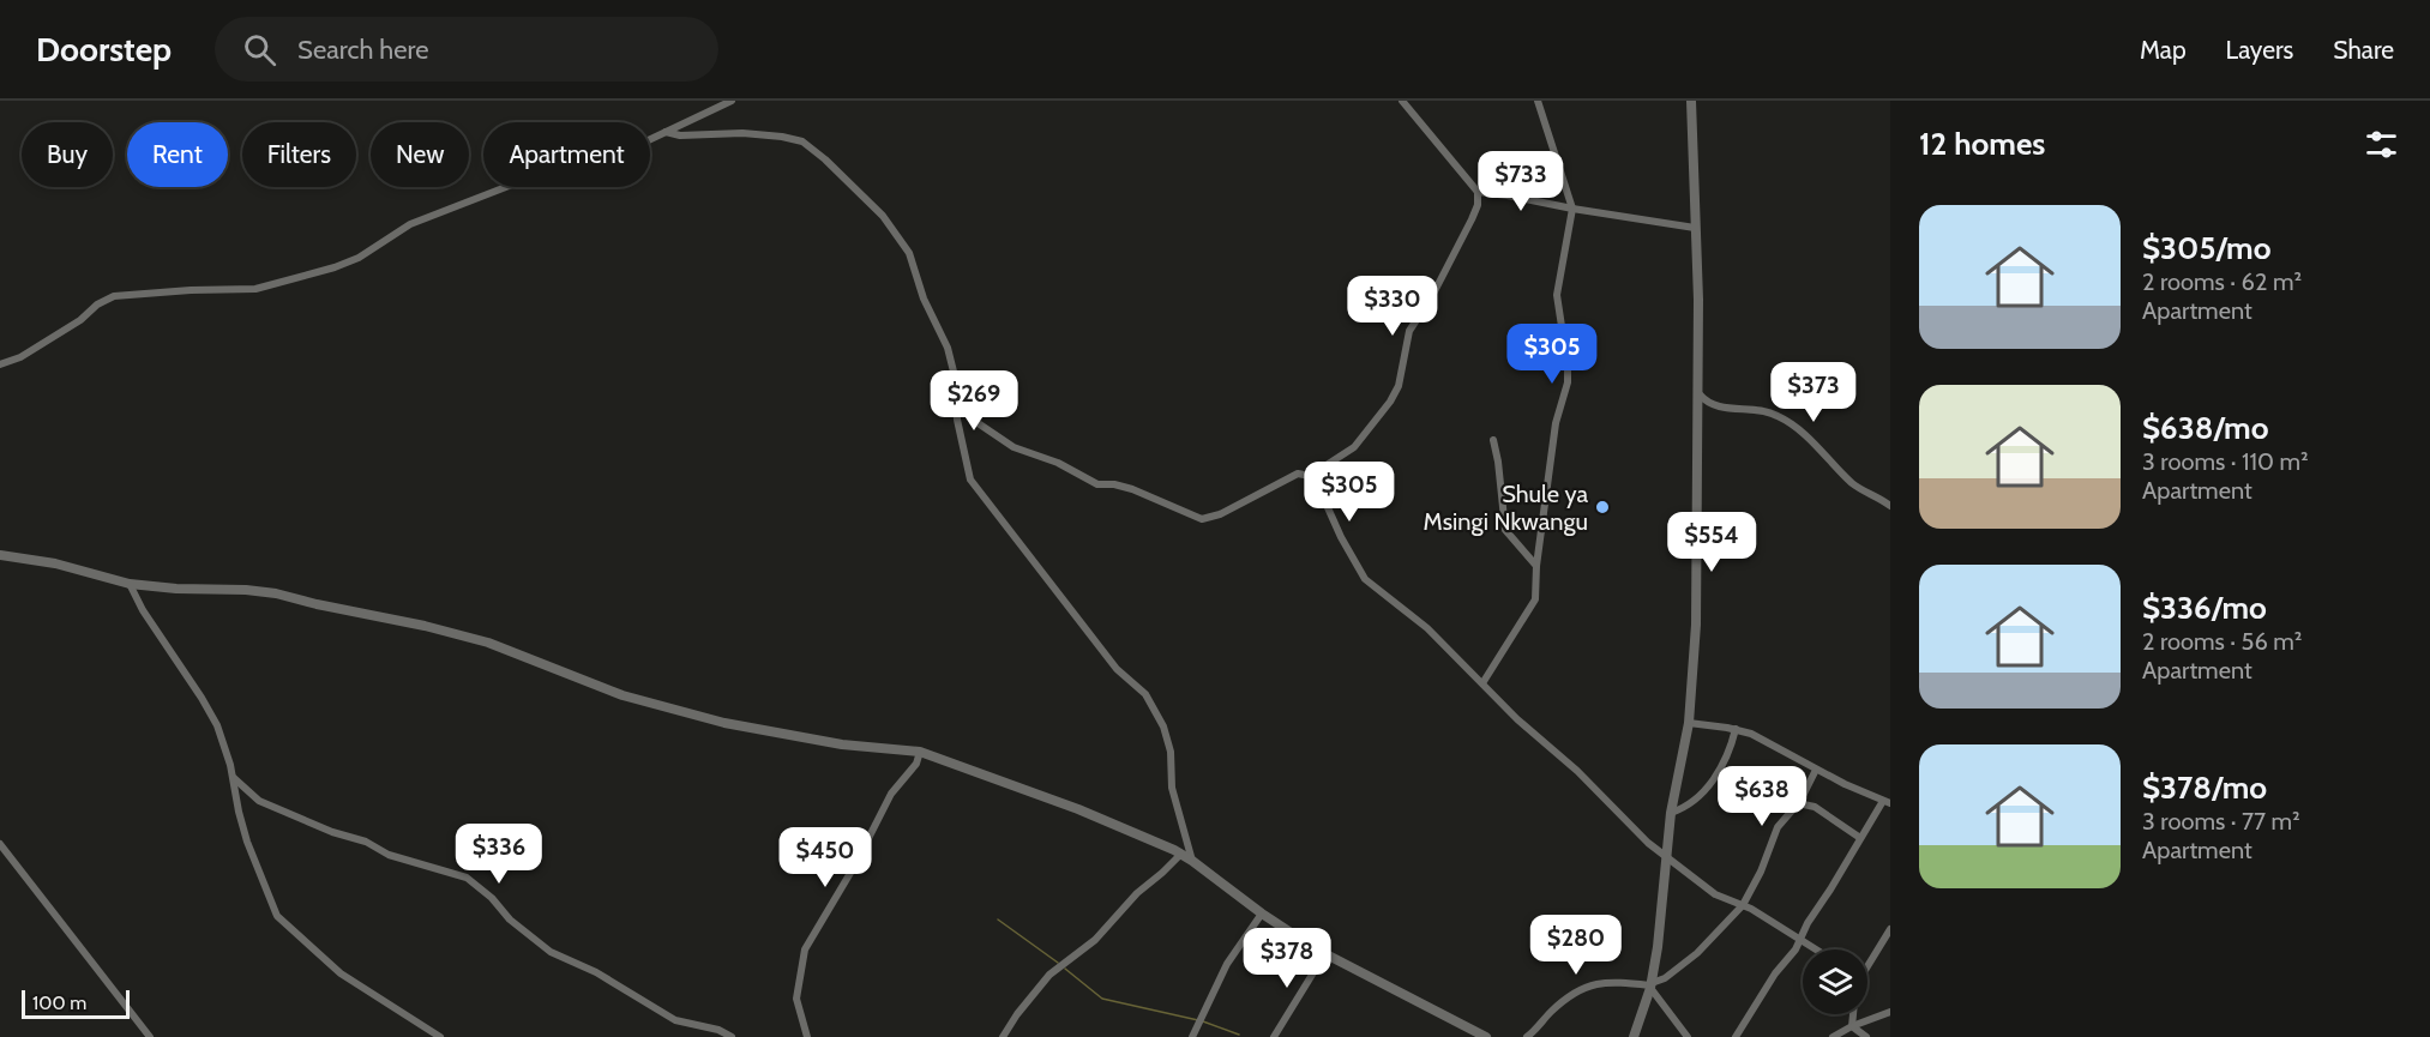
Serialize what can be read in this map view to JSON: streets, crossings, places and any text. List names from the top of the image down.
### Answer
{
  "places": ["Shule ya Msingi Nkwangu"],
  "scale_bar": "100 m",
  "page": {
    "header": "Doorstep",
    "search": "Search here",
    "nav": ["Map", "Layers", "Share"],
    "heading": "12 homes",
    "chip": [
      "Buy",
      "Rent",
      "Filters",
      "New",
      "Apartment"
    ],
    "price": [
      "$733",
      "$330",
      "$305",
      "$373",
      "$269",
      "$305",
      "$554",
      "$638",
      "$336",
      "$450",
      "$280",
      "$378"
    ],
    "list": [
      {
        "name": "$305/mo",
        "note": "2 rooms · 62 m² · Apartment"
      },
      {
        "name": "$638/mo",
        "note": "3 rooms · 110 m² · Apartment"
      },
      {
        "name": "$336/mo",
        "note": "2 rooms · 56 m² · Apartment"
      },
      {
        "name": "$378/mo",
        "note": "3 rooms · 77 m² · Apartment"
      }
    ],
    "scale": "100 m"
  }
}
